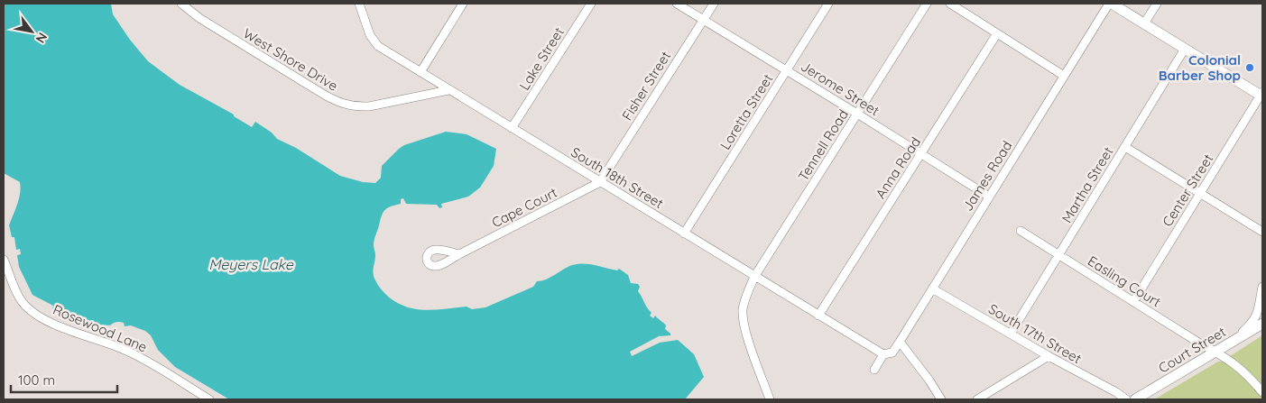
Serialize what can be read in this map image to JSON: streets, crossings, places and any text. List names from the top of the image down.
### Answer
{
  "streets": {
    "main road": ["Court Street"],
    "street": [
      "Lake Street",
      "West Shore Drive",
      "Fisher Street",
      "Jerome Street",
      "Loretta Street",
      "Tennell Road",
      "Anna Road",
      "James Road",
      "South 18th Street",
      "Martha Street",
      "Center Street",
      "Cape Court",
      "Easling Court",
      "Rosewood Lane",
      "South 17th Street"
    ]
  },
  "crossings": [
    ["Lake Street", "South 18th Street"],
    ["West Shore Drive", "South 18th Street"],
    ["Fisher Street", "Jerome Street"],
    ["Fisher Street", "South 18th Street"],
    ["Fisher Street", "Cape Court"],
    ["Jerome Street", "Loretta Street"],
    ["Jerome Street", "Tennell Road"],
    ["Jerome Street", "Anna Road"],
    ["Jerome Street", "James Road"],
    ["Loretta Street", "South 18th Street"],
    ["Tennell Road", "South 18th Street"],
    ["Anna Road", "South 18th Street"],
    ["James Road", "South 18th Street"],
    ["James Road", "South 17th Street"],
    ["South 18th Street", "Cape Court"],
    ["Martha Street", "Easling Court"],
    ["Martha Street", "South 17th Street"],
    ["Center Street", "Easling Court"],
    ["Easling Court", "Court Street"]
  ],
  "water": ["Meyers Lake"],
  "places": ["Colonial Barber Shop"],
  "scale_bar": "100 m",
  "north": "bottom right"
}
